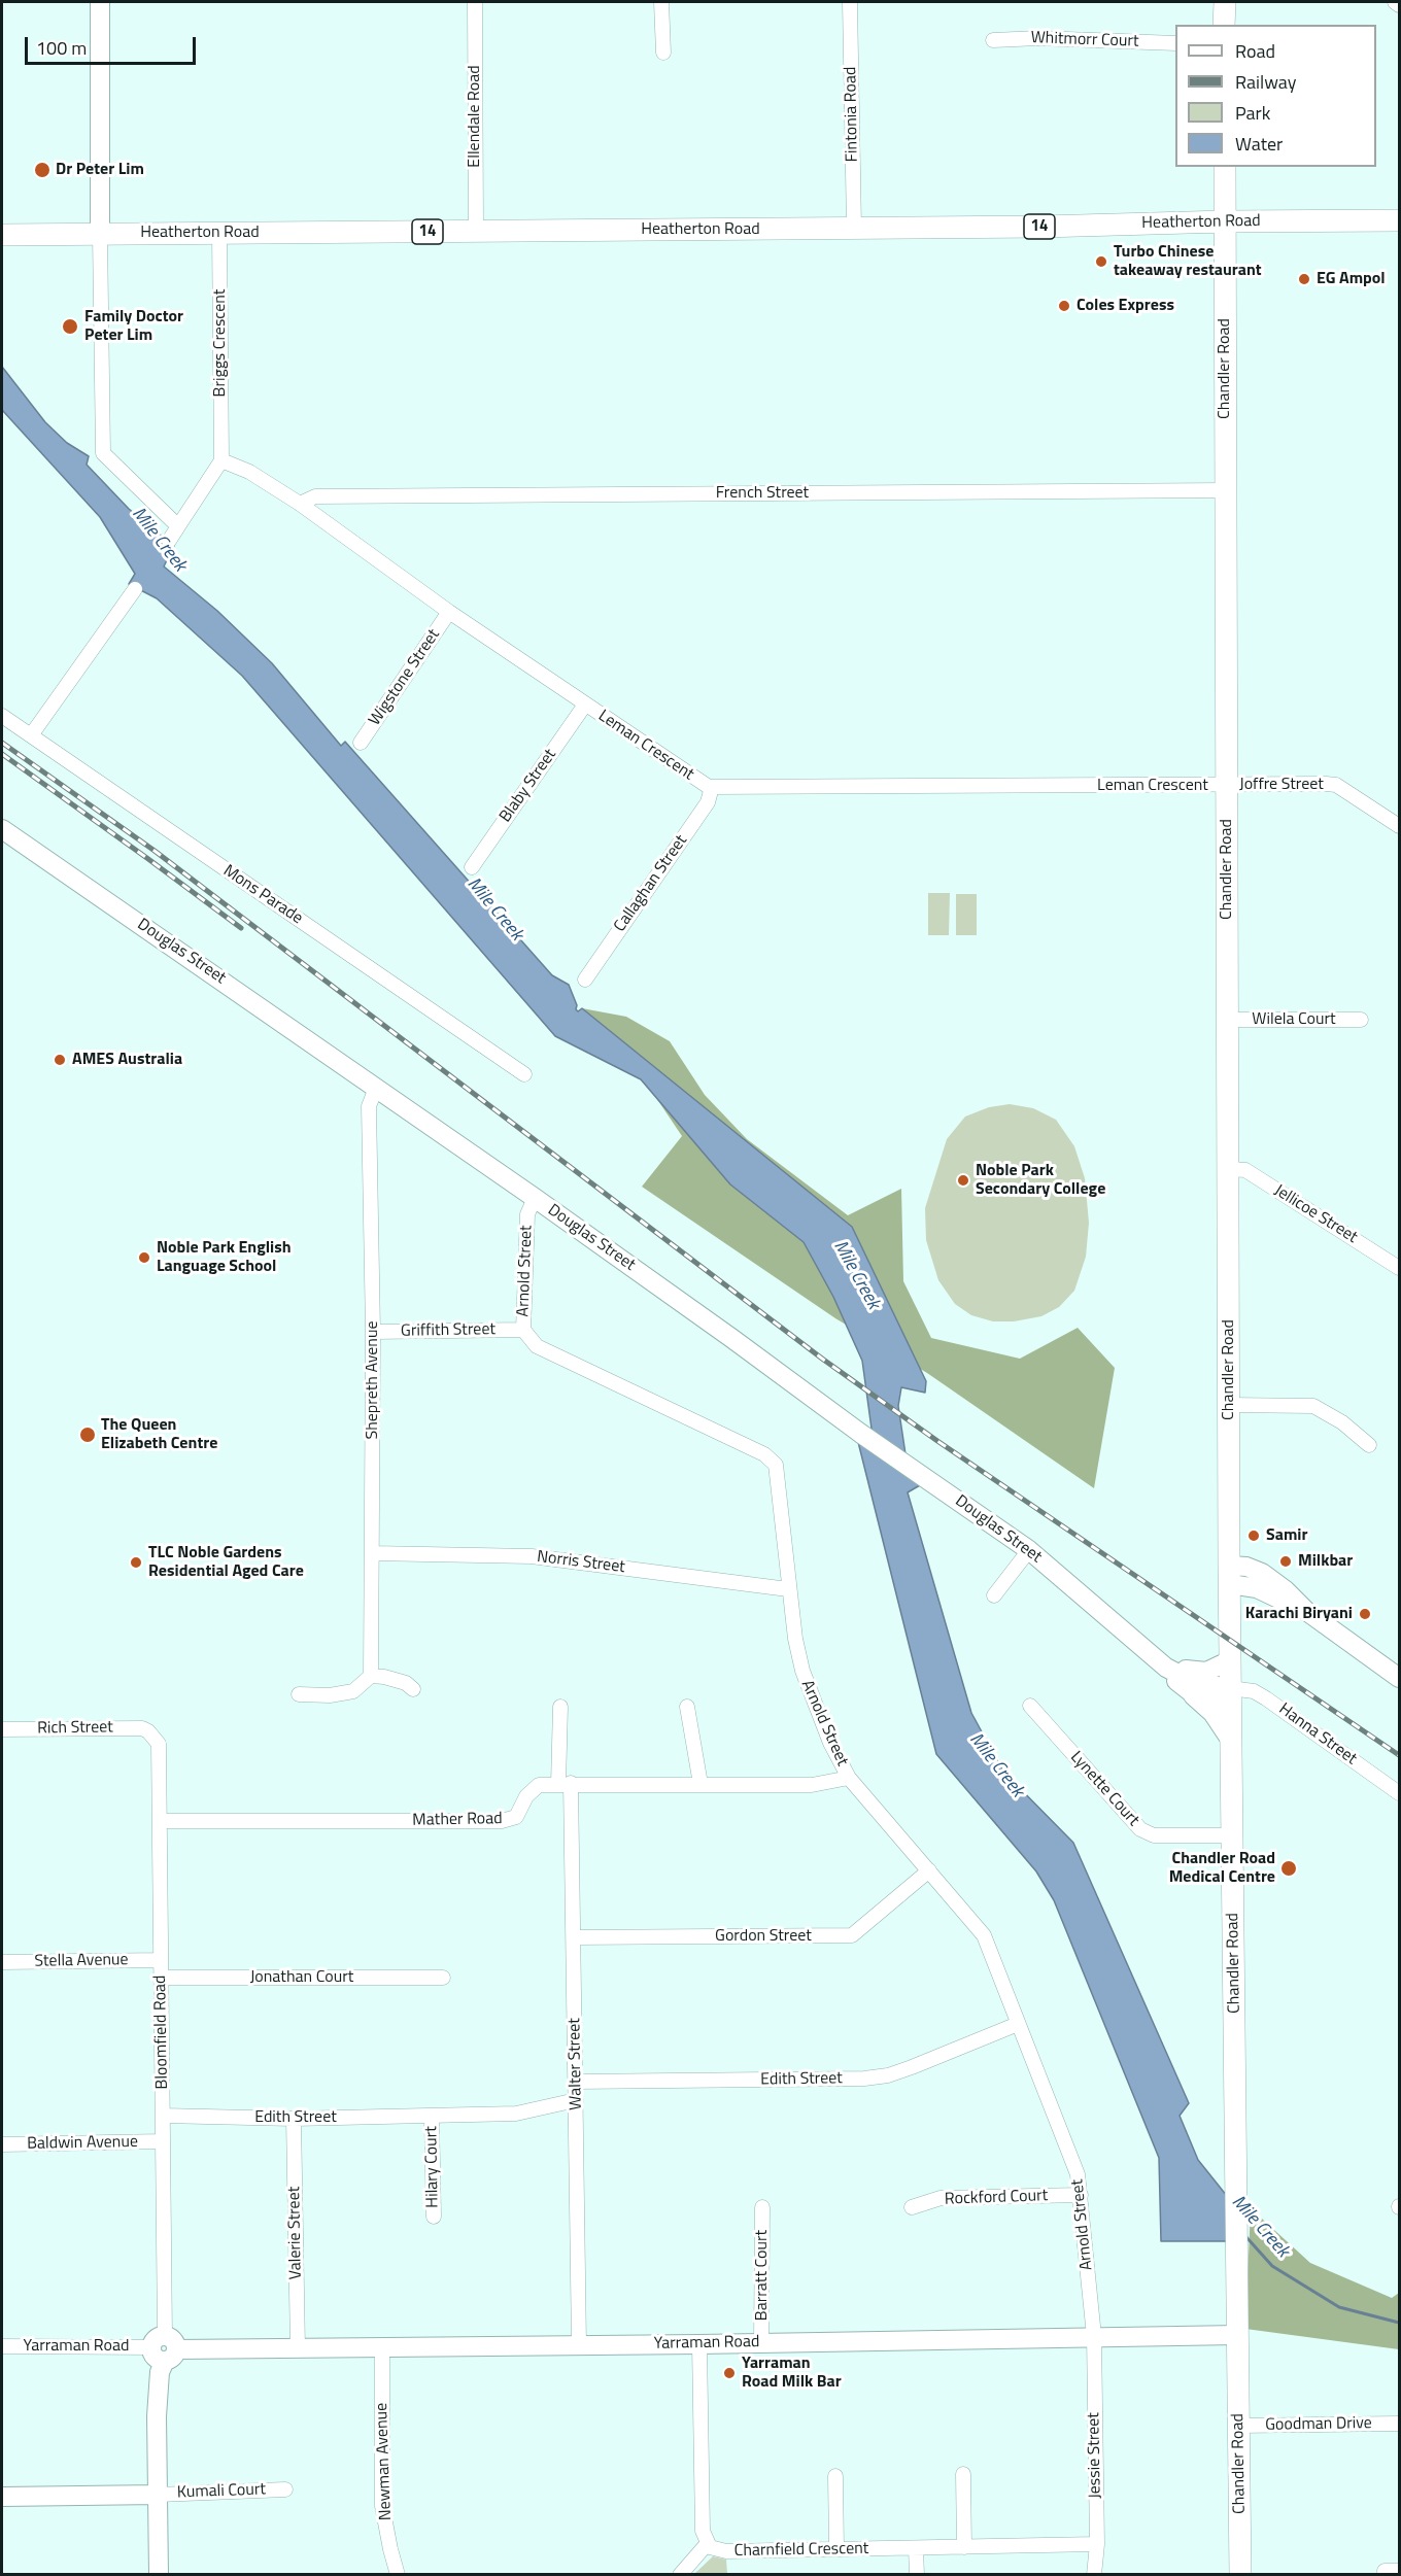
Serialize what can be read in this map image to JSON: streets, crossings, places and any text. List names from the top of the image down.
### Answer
{
  "streets": {
    "main road": [
      "Heatherton Road",
      "14",
      "Chandler Road",
      "Douglas Street",
      "Bloomfield Road",
      "Yarraman Road"
    ],
    "street": [
      "Whitmorr Court",
      "Fintonia Road",
      "Ellendale Road",
      "Briggs Crescent",
      "French Street",
      "Wigstone Street",
      "Leman Crescent",
      "Joffre Street",
      "Blaby Street",
      "Callaghan Street",
      "Mons Parade",
      "Wilela Court",
      "Jellicoe Street",
      "Arnold Street",
      "Griffith Street",
      "Shepreth Avenue",
      "Norris Street",
      "Rich Street",
      "Hanna Street",
      "Lynette Court",
      "Mather Road",
      "Gordon Street",
      "Stella Avenue",
      "Jonathan Court",
      "Walter Street",
      "Edith Street",
      "Baldwin Avenue",
      "Hilary Court",
      "Rockford Court",
      "Valerie Street",
      "Barratt Court",
      "Goodman Drive",
      "Jessie Street",
      "Newman Avenue",
      "Kumali Court",
      "Charnfield Crescent"
    ]
  },
  "crossings": [
    ["Fintonia Road", "Heatherton Road"],
    ["Ellendale Road", "Heatherton Road"],
    ["Heatherton Road", "Briggs Crescent"],
    ["Heatherton Road", "Chandler Road"],
    ["Briggs Crescent", "Leman Crescent"],
    ["Chandler Road", "French Street"],
    ["Chandler Road", "Leman Crescent"],
    ["Chandler Road", "Joffre Street"],
    ["Chandler Road", "Douglas Street"],
    ["Chandler Road", "Wilela Court"],
    ["Chandler Road", "Jellicoe Street"],
    ["Chandler Road", "Hanna Street"],
    ["Chandler Road", "Lynette Court"],
    ["Chandler Road", "Yarraman Road"],
    ["Chandler Road", "Goodman Drive"],
    ["French Street", "Leman Crescent"],
    ["Wigstone Street", "Leman Crescent"],
    ["Leman Crescent", "Joffre Street"],
    ["Leman Crescent", "Blaby Street"],
    ["Leman Crescent", "Callaghan Street"],
    ["Douglas Street", "Arnold Street"],
    ["Douglas Street", "Shepreth Avenue"],
    ["Douglas Street", "Hanna Street"],
    ["Arnold Street", "Griffith Street"],
    ["Arnold Street", "Norris Street"],
    ["Arnold Street", "Mather Road"],
    ["Arnold Street", "Gordon Street"],
    ["Arnold Street", "Edith Street"],
    ["Arnold Street", "Rockford Court"],
    ["Arnold Street", "Yarraman Road"],
    ["Arnold Street", "Jessie Street"],
    ["Griffith Street", "Shepreth Avenue"],
    ["Shepreth Avenue", "Norris Street"],
    ["Rich Street", "Bloomfield Road"],
    ["Mather Road", "Bloomfield Road"],
    ["Mather Road", "Walter Street"],
    ["Gordon Street", "Walter Street"],
    ["Stella Avenue", "Bloomfield Road"],
    ["Jonathan Court", "Bloomfield Road"],
    ["Bloomfield Road", "Edith Street"],
    ["Bloomfield Road", "Baldwin Avenue"],
    ["Bloomfield Road", "Yarraman Road"],
    ["Bloomfield Road", "Kumali Court"],
    ["Walter Street", "Edith Street"],
    ["Walter Street", "Yarraman Road"],
    ["Edith Street", "Hilary Court"],
    ["Edith Street", "Valerie Street"],
    ["Valerie Street", "Yarraman Road"],
    ["Barratt Court", "Yarraman Road"],
    ["Yarraman Road", "Jessie Street"],
    ["Yarraman Road", "Newman Avenue"],
    ["Jessie Street", "Charnfield Crescent"]
  ],
  "water": ["Mile Creek"],
  "places": [
    "Dr Peter Lim",
    "Turbo Chinese takeaway restaurant",
    "EG Ampol",
    "Coles Express",
    "Family Doctor Peter Lim",
    "AMES Australia",
    "Noble Park Secondary College",
    "Noble Park English Language School",
    "The Queen Elizabeth Centre",
    "Samir",
    "Milkbar",
    "TLC Noble Gardens Residential Aged Care",
    "Karachi Biryani",
    "Chandler Road Medical Centre",
    "Yarraman Road Milk Bar"
  ],
  "legend": [
    "Road",
    "Railway",
    "Park",
    "Water"
  ],
  "scale_bar": "100 m"
}
